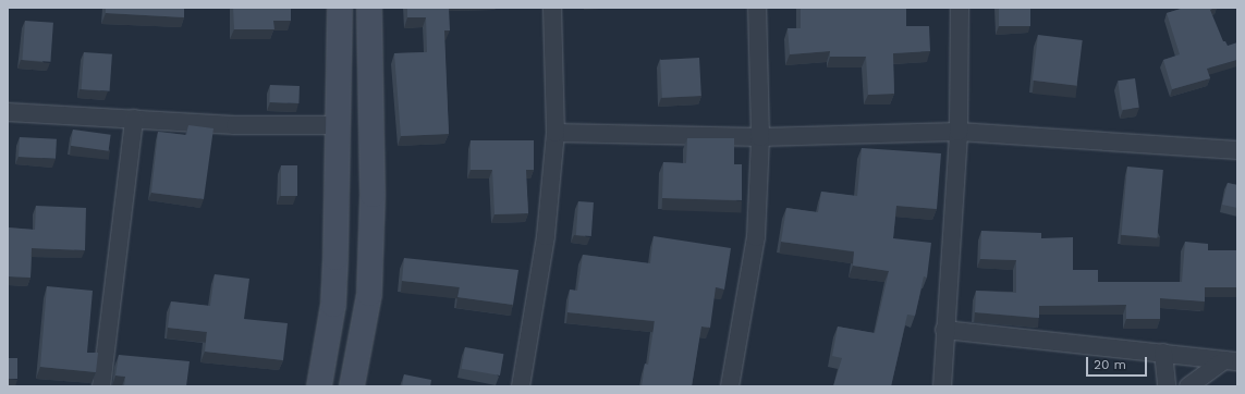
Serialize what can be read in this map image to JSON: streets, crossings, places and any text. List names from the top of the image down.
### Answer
{
  "scale_bar": "20 m"
}
